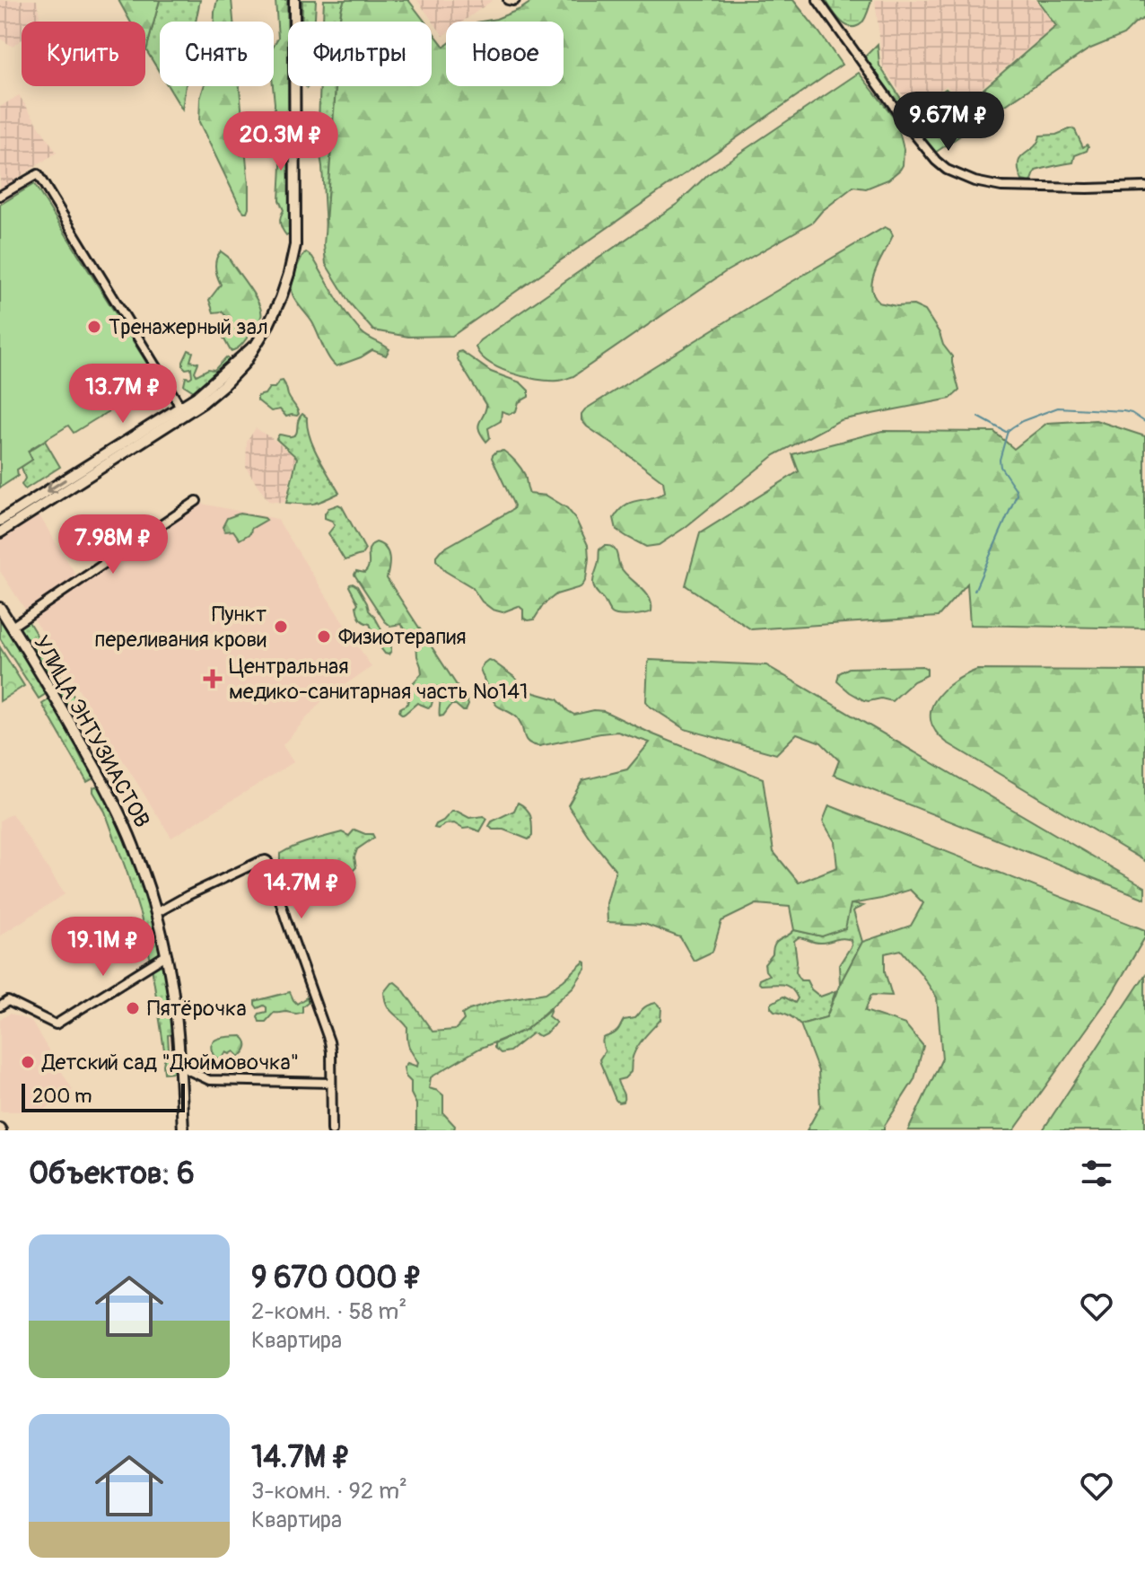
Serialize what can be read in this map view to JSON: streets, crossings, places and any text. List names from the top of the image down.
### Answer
{
  "streets": {
    "main road": ["УЛИЦА ЭНТУЗИАСТОВ"]
  },
  "places": {
    "other": [
      "Тренажерный зал",
      "Пункт переливания крови",
      "Физиотерапия",
      "Пятёрочка",
      "Детский сад \"Дюймовочка\""
    ],
    "health": ["Центральная медико-санитарная часть №141"]
  },
  "scale_bar": "200 m",
  "page": {
    "chip": [
      "Купить",
      "Снять",
      "Фильтры",
      "Новое"
    ],
    "price": [
      "9.67M ₽",
      "20.3M ₽",
      "13.7M ₽",
      "7.98M ₽",
      "14.7M ₽",
      "19.1M ₽"
    ],
    "scale": "200 m",
    "heading": "Объектов: 6",
    "list": [
      {
        "name": "9 670 000 ₽",
        "note": "2-комн. · 58 m² · Квартира"
      },
      {
        "name": "14.7M ₽",
        "note": "3-комн. · 92 m² · Квартира"
      }
    ]
  }
}
